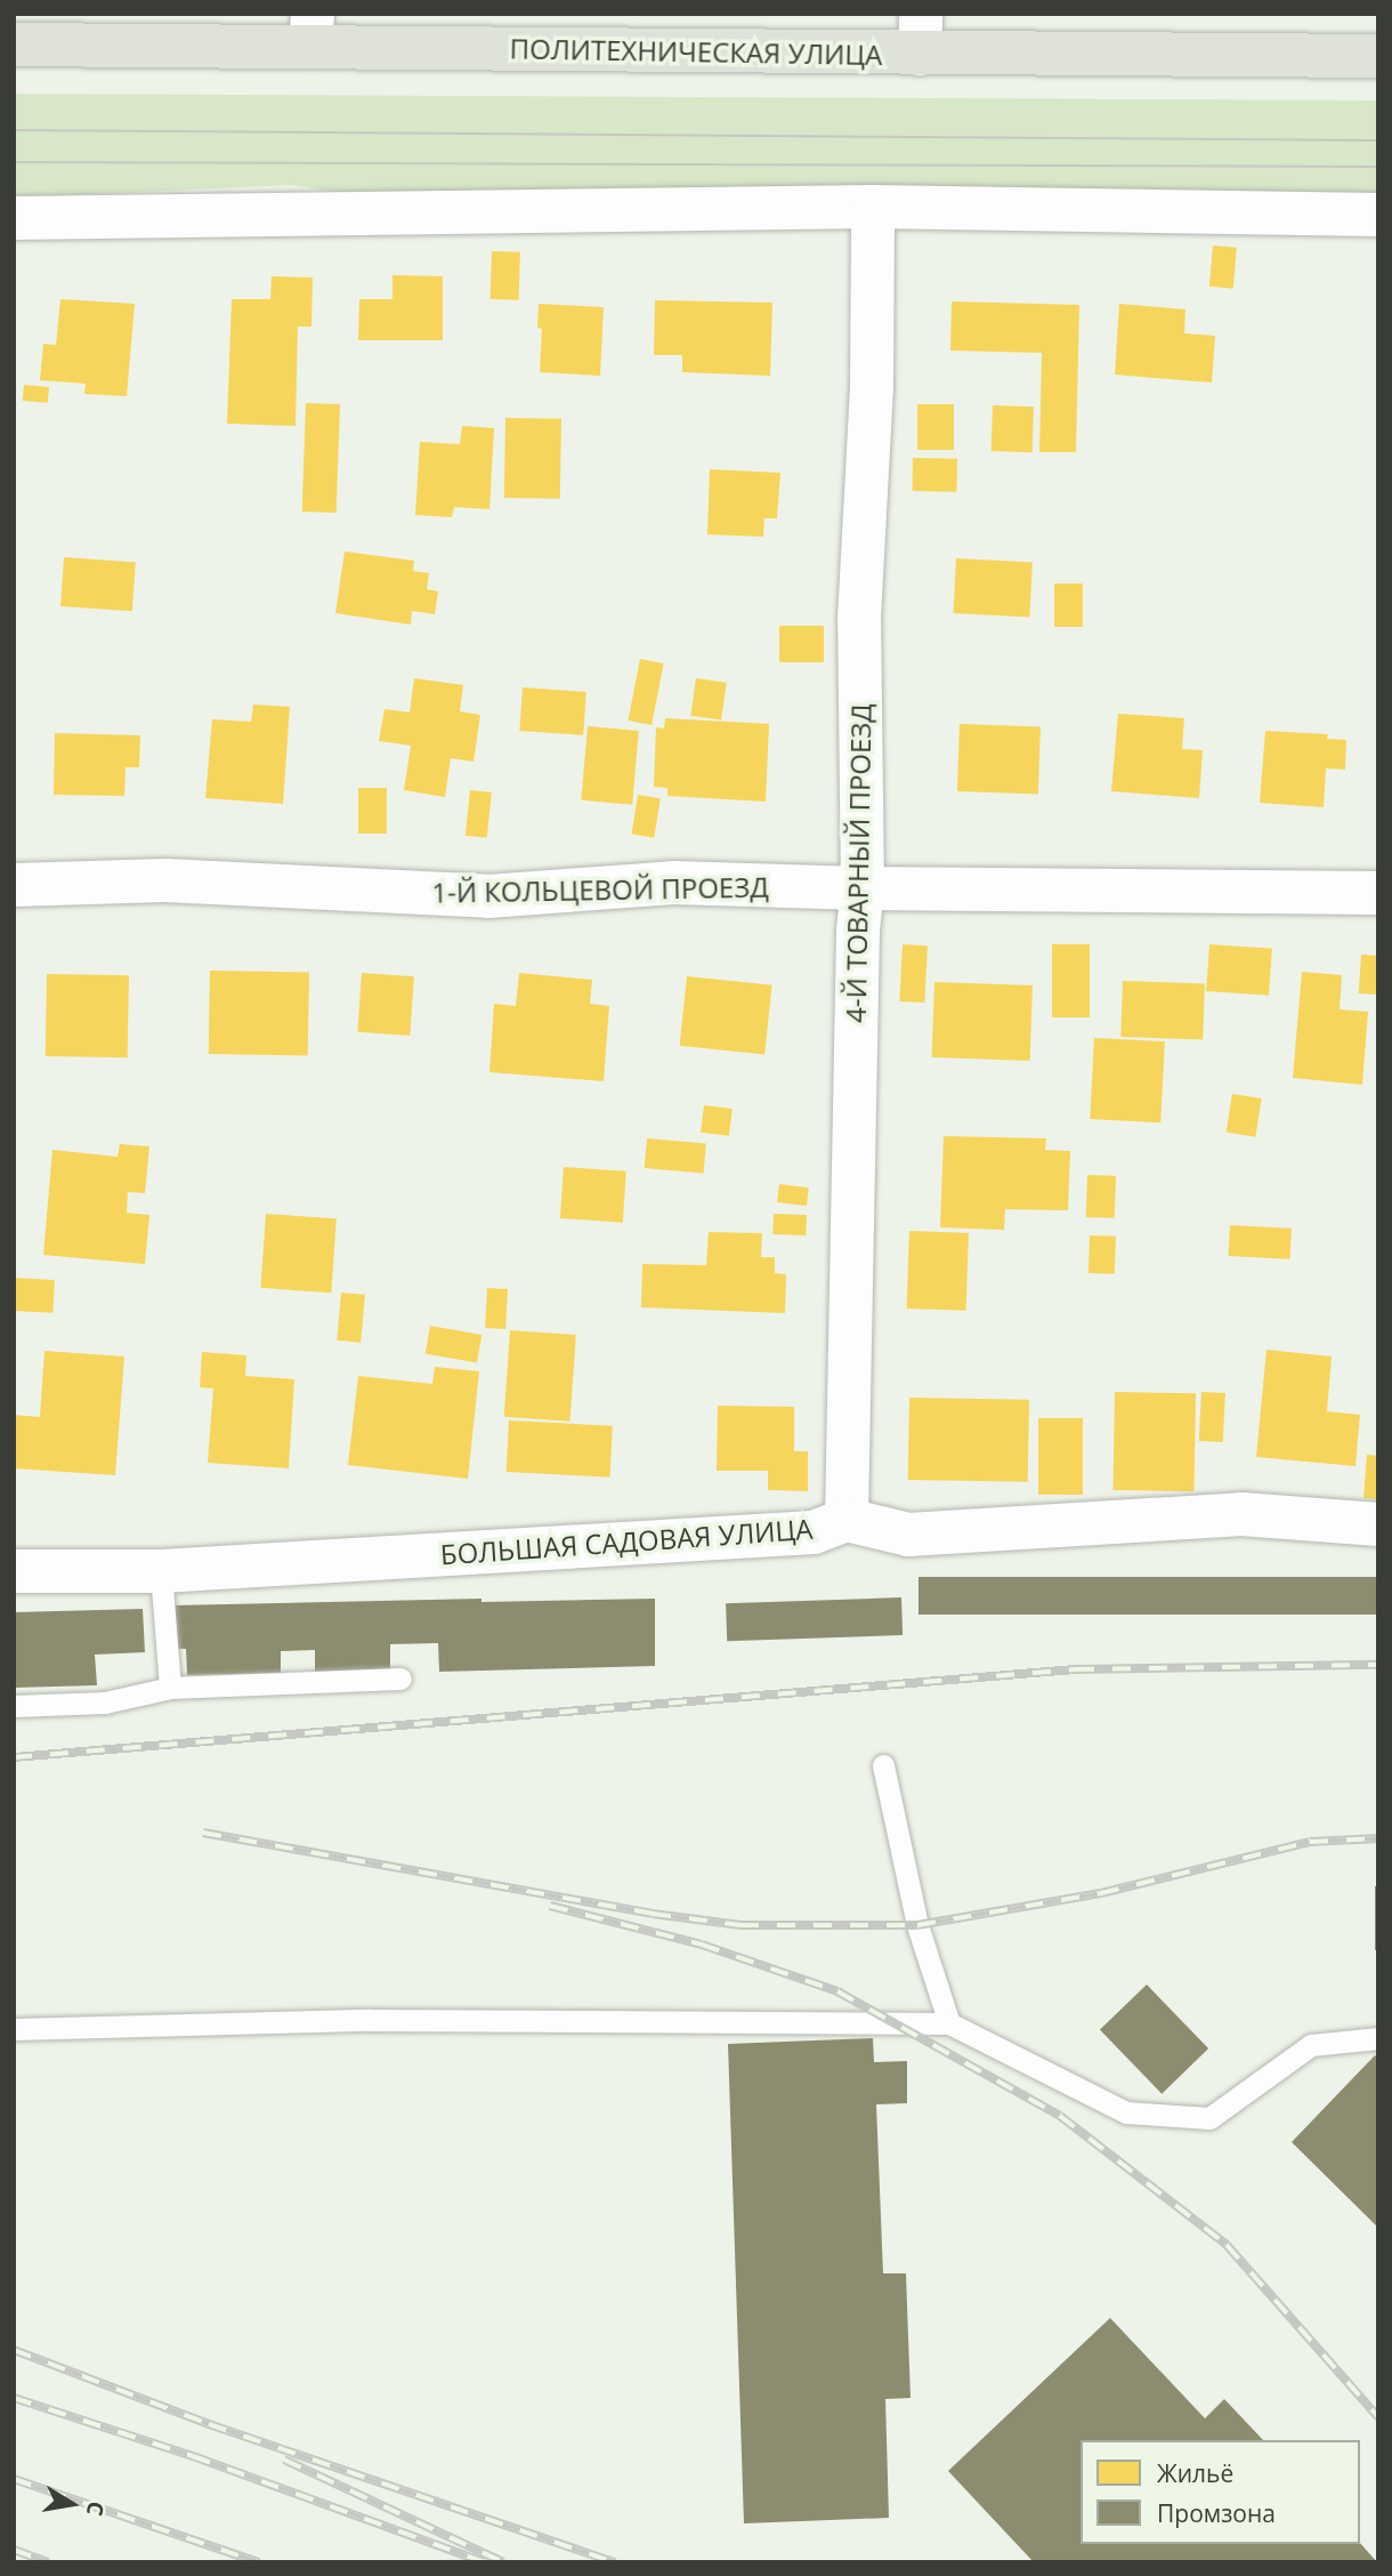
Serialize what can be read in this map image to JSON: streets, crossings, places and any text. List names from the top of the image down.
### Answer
{
  "streets": {
    "main road": ["ПОЛИТЕХНИЧЕСКАЯ УЛИЦА"],
    "street": ["4-Й ТОВАРНЫЙ ПРОЕЗД", "1-Й КОЛЬЦЕВОЙ ПРОЕЗД", "БОЛЬШАЯ САДОВАЯ УЛИЦА"]
  },
  "crossings": [
    ["4-Й ТОВАРНЫЙ ПРОЕЗД", "1-Й КОЛЬЦЕВОЙ ПРОЕЗД"],
    ["4-Й ТОВАРНЫЙ ПРОЕЗД", "БОЛЬШАЯ САДОВАЯ УЛИЦА"]
  ],
  "legend": ["Жильё", "Промзона"],
  "north": "right"
}
